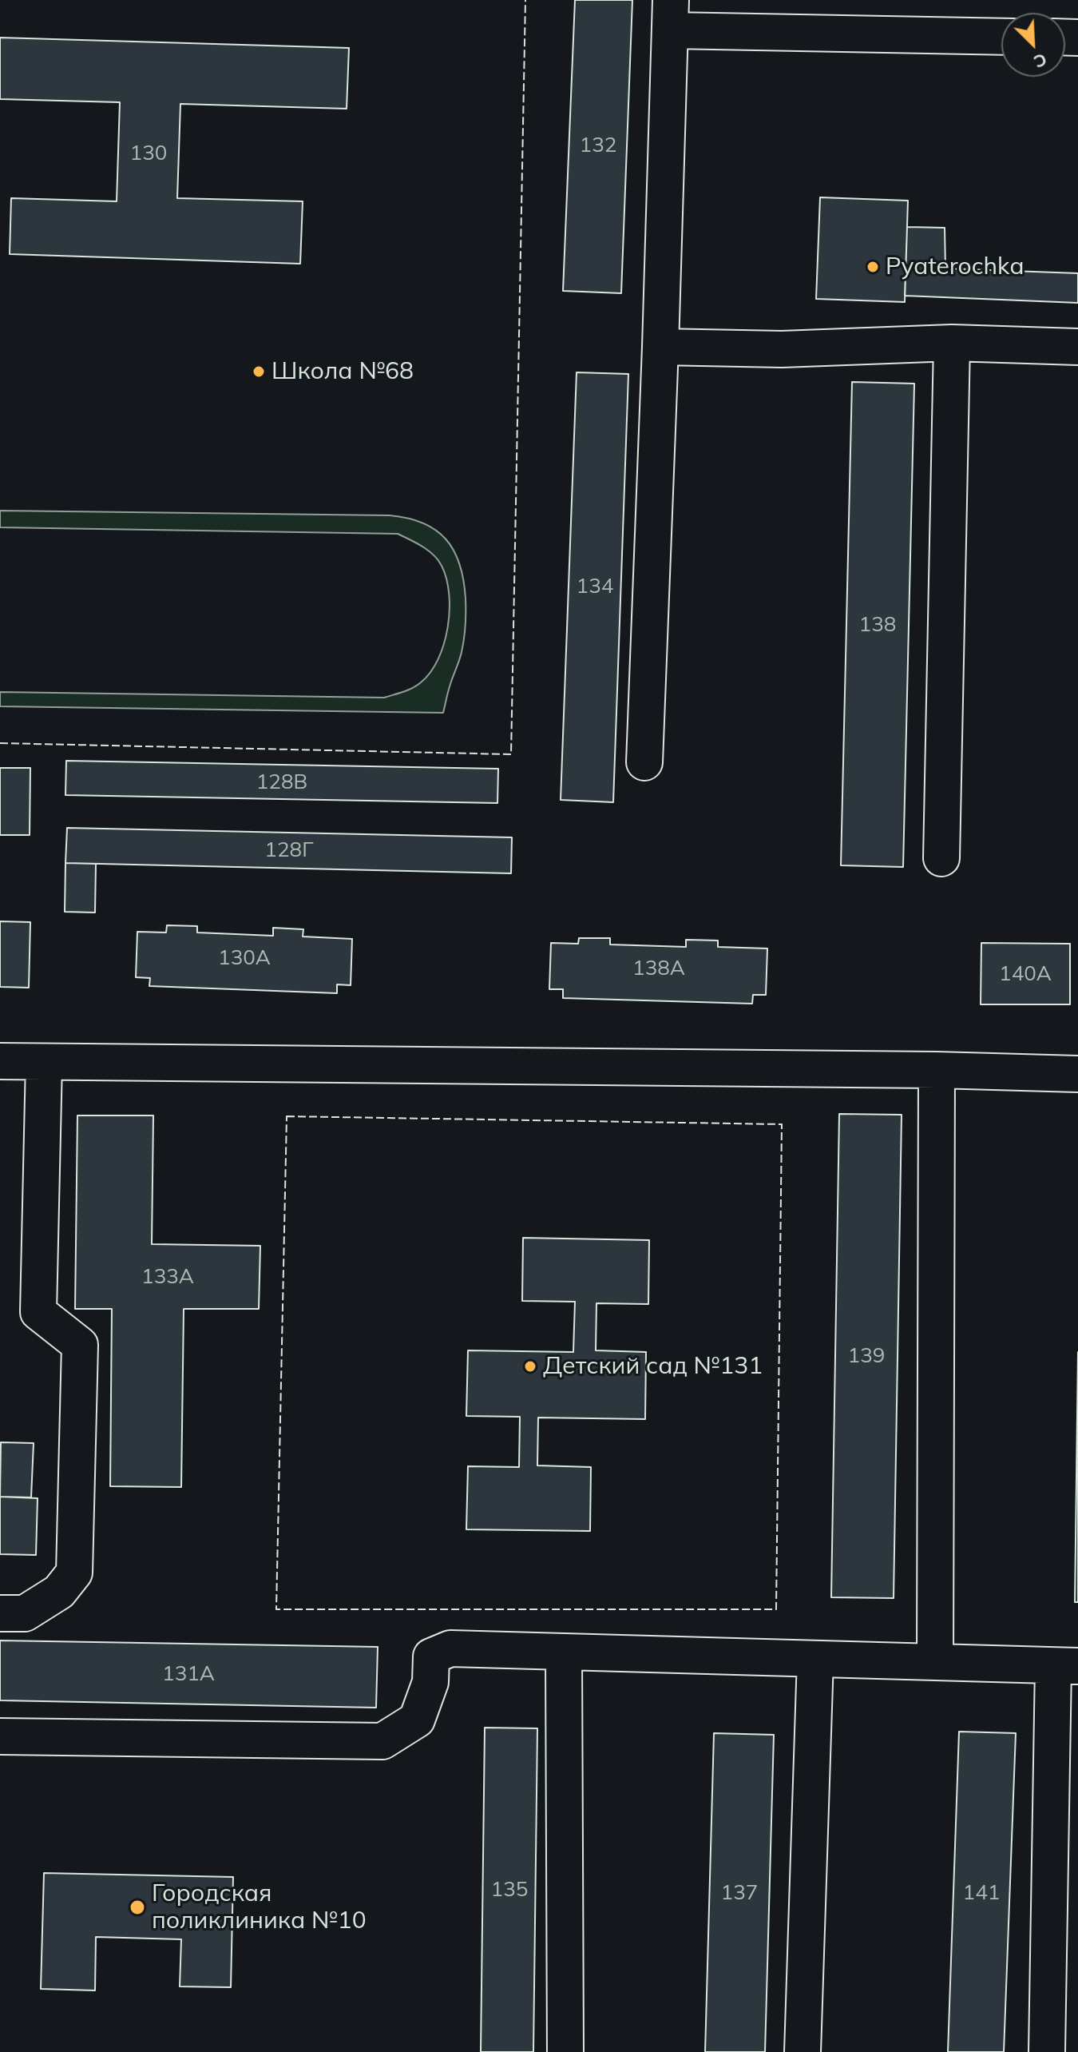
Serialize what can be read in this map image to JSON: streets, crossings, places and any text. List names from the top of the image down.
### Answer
{
  "places": [
    "Pyaterochka",
    "Школа №68",
    "Детский сад №131",
    "Городская поликлиника №10"
  ],
  "house_numbers": [
    "132",
    "130",
    "134",
    "138",
    "128В",
    "128Г",
    "130А",
    "138А",
    "140А",
    "133А",
    "139",
    "131А",
    "135",
    "137",
    "141"
  ],
  "north": "bottom right"
}
